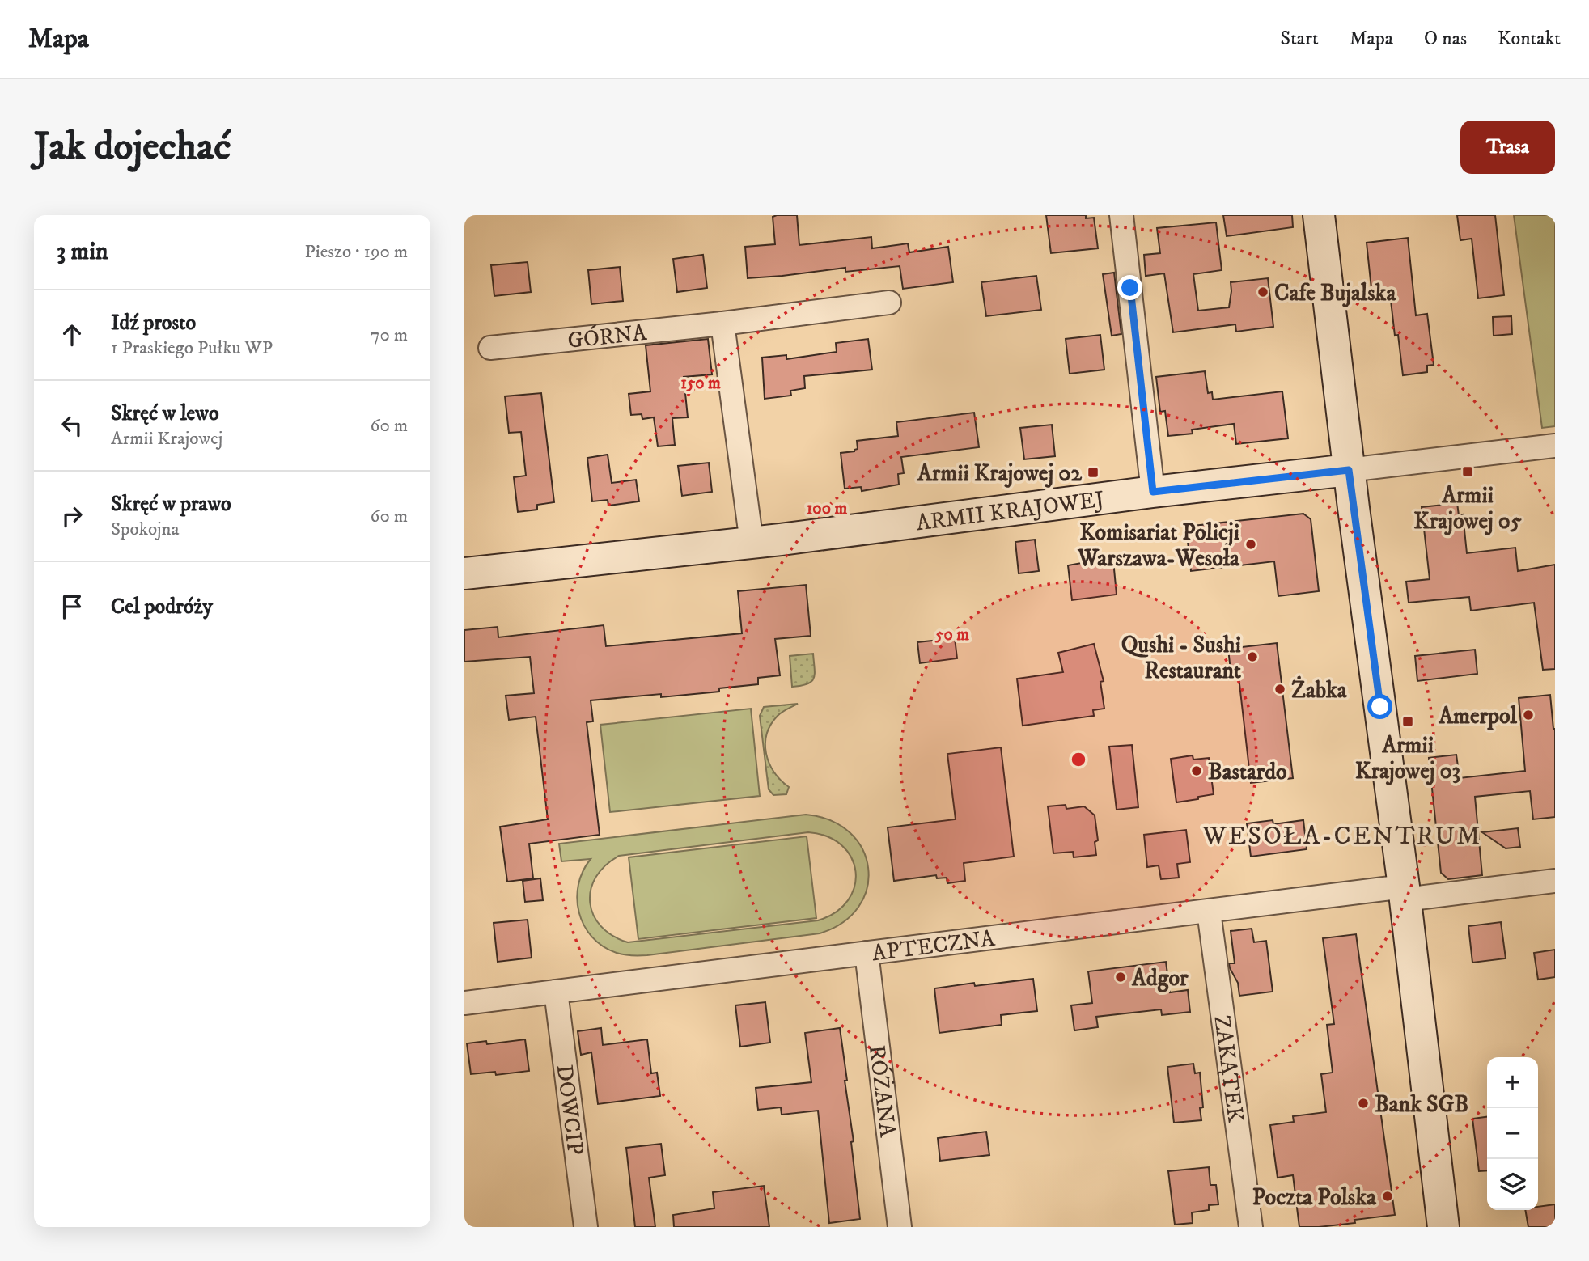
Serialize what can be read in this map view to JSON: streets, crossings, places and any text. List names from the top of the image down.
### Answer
{
  "streets": {
    "street": [
      "GÓRNA",
      "ARMII KRAJOWEJ",
      "APTECZNA",
      "ZAKĄTEK",
      "RÓŻANA",
      "DOWCIP"
    ]
  },
  "crossings": [
    ["APTECZNA", "ZAKĄTEK"],
    ["APTECZNA", "RÓŻANA"],
    ["APTECZNA", "DOWCIP"]
  ],
  "districts": ["WESOŁA-CENTRUM"],
  "places": {
    "other": [
      "Cafe Bujalska",
      "Komisariat Policji Warszawa-Wesoła",
      "Qushi - Sushi Restaurant",
      "Żabka",
      "Amerpol",
      "Bastardo",
      "Adgor",
      "Bank SGB",
      "Poczta Polska"
    ],
    "transit": ["Armii Krajowej 05", "Armii Krajowej 02", "Armii Krajowej 03"]
  },
  "page": {
    "header": "Mapa",
    "nav": [
      "Start",
      "Mapa",
      "O nas",
      "Kontakt"
    ],
    "buttons": "Trasa",
    "title": "Jak dojechać",
    "heading": ["3 min", "Pieszo · 190 m"],
    "list": [
      ["Idź prosto", "1 Praskiego Pułku WP", "70 m"],
      ["Skręć w lewo", "Armii Krajowej", "60 m"],
      ["Skręć w prawo", "Spokojna", "60 m"],
      "Cel podróży"
    ],
    "map_buttons": ["+", "−"]
  },
  "rings": ["150 m", "100 m", "50 m"]
}
